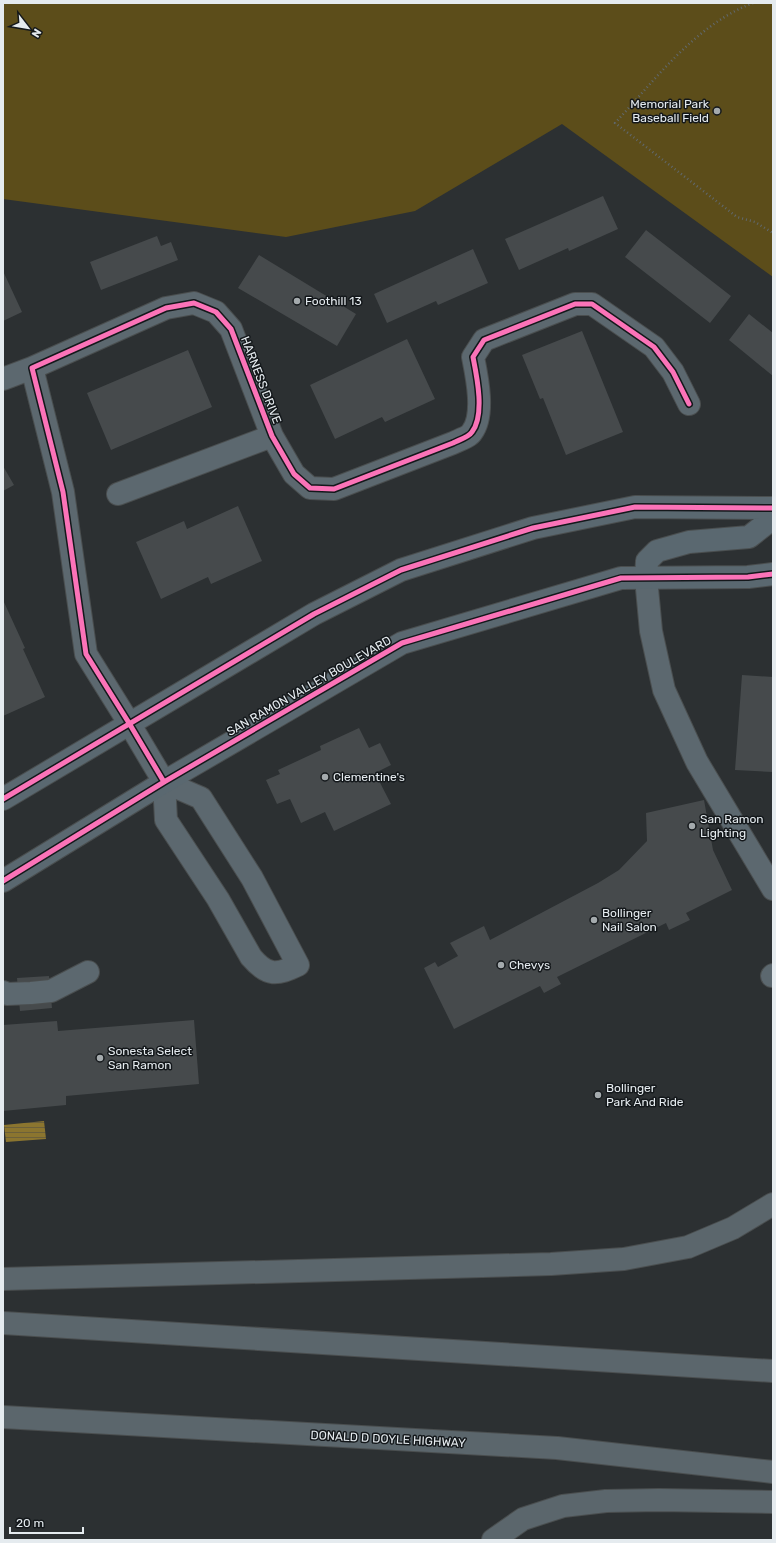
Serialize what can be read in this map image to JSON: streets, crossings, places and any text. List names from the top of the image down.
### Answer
{
  "streets": {
    "highway": ["DONALD D DOYLE HIGHWAY"],
    "main road": ["SAN RAMON VALLEY BOULEVARD"],
    "street": ["HARNESS DRIVE"]
  },
  "places": [
    "Memorial Park Baseball Field",
    "Foothill 13",
    "Clementine's",
    "San Ramon Lighting",
    "Bollinger Nail Salon",
    "Chevys",
    "Sonesta Select San Ramon",
    "Bollinger Park And Ride"
  ],
  "scale_bar": "20 m",
  "north": "bottom right"
}
